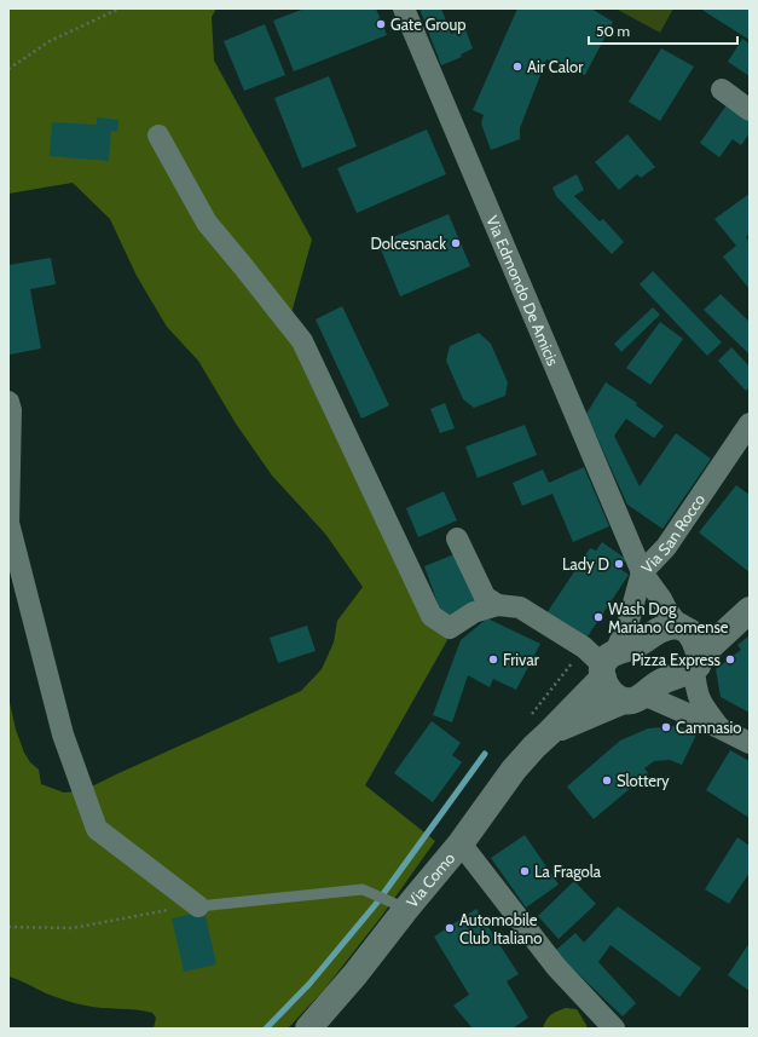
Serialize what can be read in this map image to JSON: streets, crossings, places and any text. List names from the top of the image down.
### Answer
{
  "streets": {
    "main road": ["Via Como"],
    "street": ["Via Edmondo De Amicis", "Via San Rocco"]
  },
  "crossings": [
    ["Via Edmondo De Amicis", "Via San Rocco"],
    ["Via San Rocco", "Via Como"]
  ],
  "places": [
    "Gate Group",
    "Air Calor",
    "Dolcesnack",
    "Lady D",
    "Wash Dog Mariano Comense",
    "Frivar",
    "Pizza Express",
    "Camnasio",
    "Slottery",
    "La Fragola",
    "Automobile Club Italiano"
  ],
  "scale_bar": "50 m"
}
